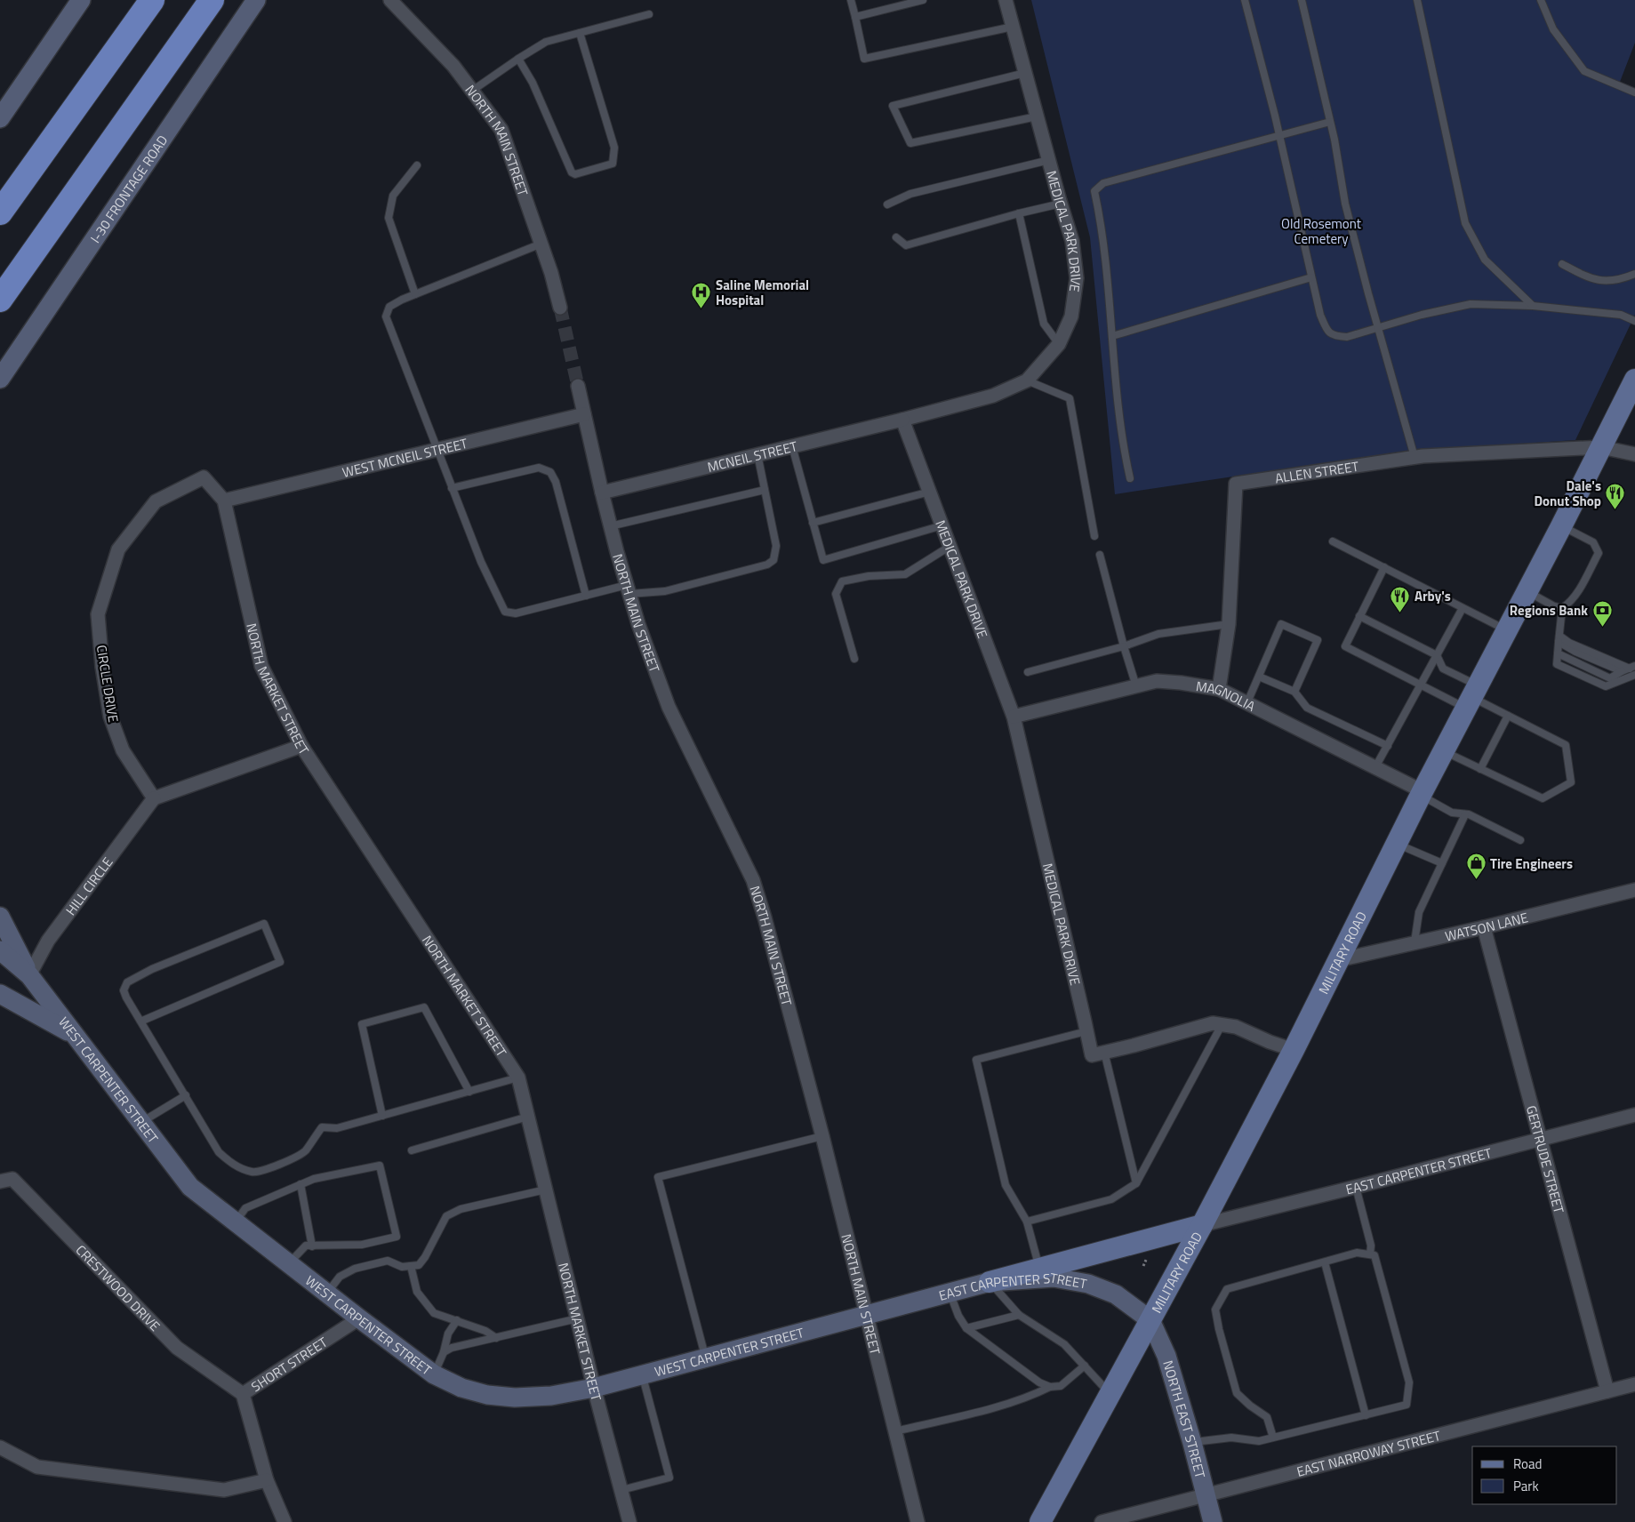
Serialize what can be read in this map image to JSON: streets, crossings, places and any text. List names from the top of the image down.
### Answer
{
  "streets": {
    "main road": [
      "I-30 FRONTAGE ROAD",
      "MILITARY ROAD",
      "WEST CARPENTER STREET",
      "EAST CARPENTER STREET",
      "NORTH EAST STREET"
    ],
    "street": [
      "NORTH MAIN STREET",
      "MEDICAL PARK DRIVE",
      "MCNEIL STREET",
      "WEST MCNEIL STREET",
      "ALLEN STREET",
      "CIRCLE DRIVE",
      "NORTH MARKET STREET",
      "MAGNOLIA",
      "HILL CIRCLE",
      "WATSON LANE",
      "GERTRUDE STREET",
      "CRESTWOOD DRIVE",
      "SHORT STREET",
      "EAST NARROWAY STREET"
    ]
  },
  "crossings": [
    ["NORTH MAIN STREET", "MCNEIL STREET"],
    ["NORTH MAIN STREET", "WEST MCNEIL STREET"],
    ["NORTH MAIN STREET", "WEST CARPENTER STREET"],
    ["NORTH MAIN STREET", "EAST CARPENTER STREET"],
    ["MEDICAL PARK DRIVE", "MCNEIL STREET"],
    ["MEDICAL PARK DRIVE", "MAGNOLIA"],
    ["WEST MCNEIL STREET", "CIRCLE DRIVE"],
    ["WEST MCNEIL STREET", "NORTH MARKET STREET"],
    ["ALLEN STREET", "MAGNOLIA"],
    ["ALLEN STREET", "MILITARY ROAD"],
    ["CIRCLE DRIVE", "NORTH MARKET STREET"],
    ["CIRCLE DRIVE", "HILL CIRCLE"],
    ["NORTH MARKET STREET", "WEST CARPENTER STREET"],
    ["MAGNOLIA", "MILITARY ROAD"],
    ["HILL CIRCLE", "WEST CARPENTER STREET"],
    ["WATSON LANE", "MILITARY ROAD"],
    ["WATSON LANE", "GERTRUDE STREET"],
    ["MILITARY ROAD", "EAST CARPENTER STREET"],
    ["MILITARY ROAD", "NORTH EAST STREET"],
    ["WEST CARPENTER STREET", "EAST CARPENTER STREET"],
    ["WEST CARPENTER STREET", "SHORT STREET"],
    ["GERTRUDE STREET", "EAST CARPENTER STREET"],
    ["GERTRUDE STREET", "EAST NARROWAY STREET"],
    ["EAST CARPENTER STREET", "NORTH EAST STREET"],
    ["CRESTWOOD DRIVE", "SHORT STREET"],
    ["NORTH EAST STREET", "EAST NARROWAY STREET"]
  ],
  "parks": ["Old Rosemont Cemetery"],
  "places": {
    "hospital": ["Saline Memorial Hospital"],
    "restaurant": ["Dale's Donut Shop", "Arby's"],
    "bank": ["Regions Bank"],
    "shop": ["Tire Engineers"]
  },
  "legend": ["Road", "Park"]
}
